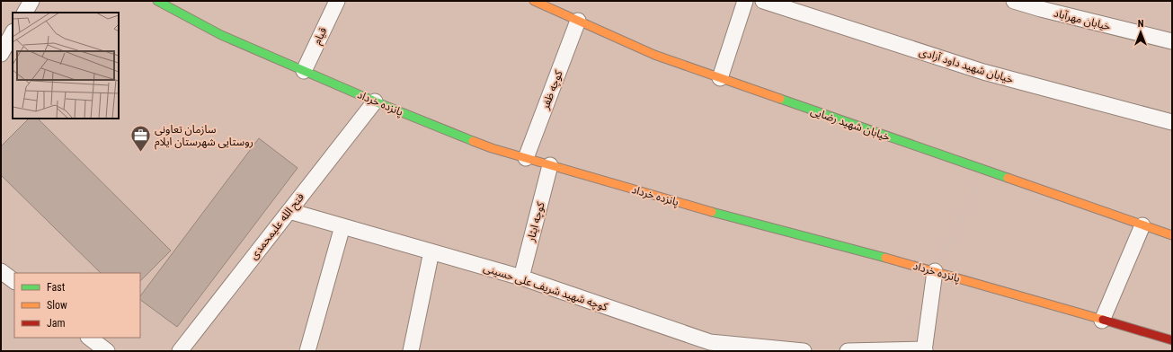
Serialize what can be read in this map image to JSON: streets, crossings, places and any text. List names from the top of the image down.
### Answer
{
  "streets": {
    "street": [
      "خیابان مهرآباد",
      "قیام",
      "خیابان شهید داود آزادی",
      "کوچه ظفر",
      "پانزده خرداد",
      "خیابان شهید رضایی",
      "کوچه ایثار",
      "فتح الله علیمحمدی",
      "کوچه شهید شریف علی حسینی"
    ]
  },
  "crossings": [
    ["قیام", "پانزده خرداد"],
    ["کوچه ظفر", "پانزده خرداد"],
    ["کوچه ظفر", "خیابان شهید رضایی"],
    ["پانزده خرداد", "کوچه ایثار"],
    ["پانزده خرداد", "فتح الله علیمحمدی"],
    ["کوچه ایثار", "کوچه شهید شریف علی حسینی"],
    ["فتح الله علیمحمدی", "کوچه شهید شریف علی حسینی"]
  ],
  "places": {
    "office": ["سازمان تعاونی روستایی شهرستان ایلام"]
  },
  "legend": ["Fast", "Slow", "Jam"],
  "north": "top"
}
